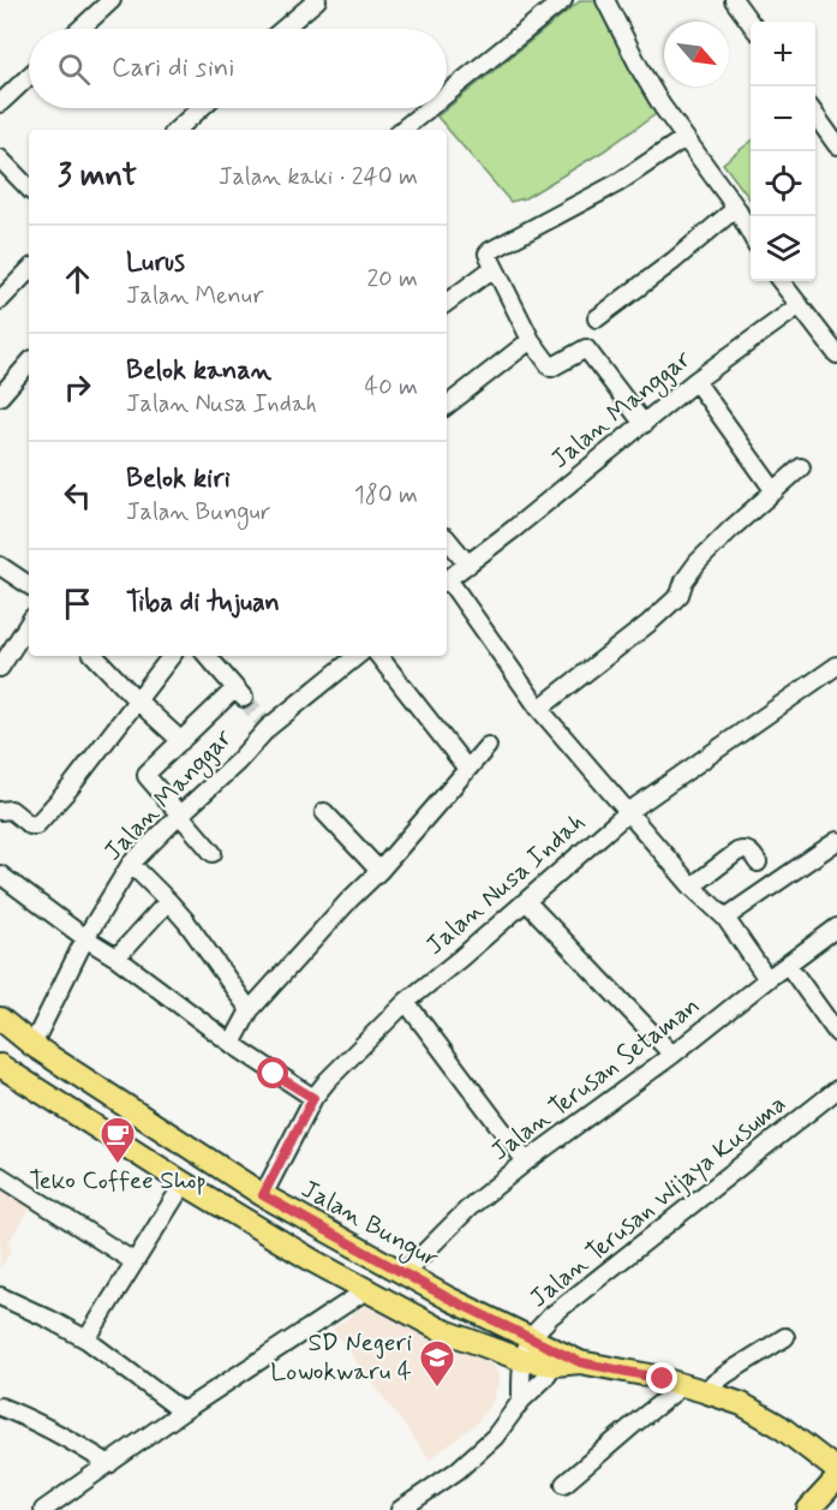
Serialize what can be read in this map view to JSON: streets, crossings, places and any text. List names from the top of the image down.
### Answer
{
  "streets": {
    "main road": ["Jalan Bungur"],
    "street": [
      "Jalan Manggar",
      "Jalan Nusa Indah",
      "Jalan Terusan Setaman",
      "Jalan Terusan Wijaya Kusuma"
    ]
  },
  "crossings": [
    ["Jalan Manggar", "Jalan Bungur"],
    ["Jalan Nusa Indah", "Jalan Bungur"],
    ["Jalan Terusan Setaman", "Jalan Bungur"],
    ["Jalan Terusan Wijaya Kusuma", "Jalan Bungur"]
  ],
  "places": {
    "cafe": ["Teko Coffee Shop"],
    "school or university": ["SD Negeri Lowokwaru 4"]
  },
  "north": "bottom right",
  "page": {
    "map_buttons": ["+", "−"],
    "search": "Cari di sini",
    "heading": ["3 mnt", "Jalan kaki · 240 m"],
    "list": [
      ["Lurus", "Jalan Menur", "20 m"],
      ["Belok kanan", "Jalan Nusa Indah", "40 m"],
      ["Belok kiri", "Jalan Bungur", "180 m"],
      "Tiba di tujuan"
    ]
  }
}
